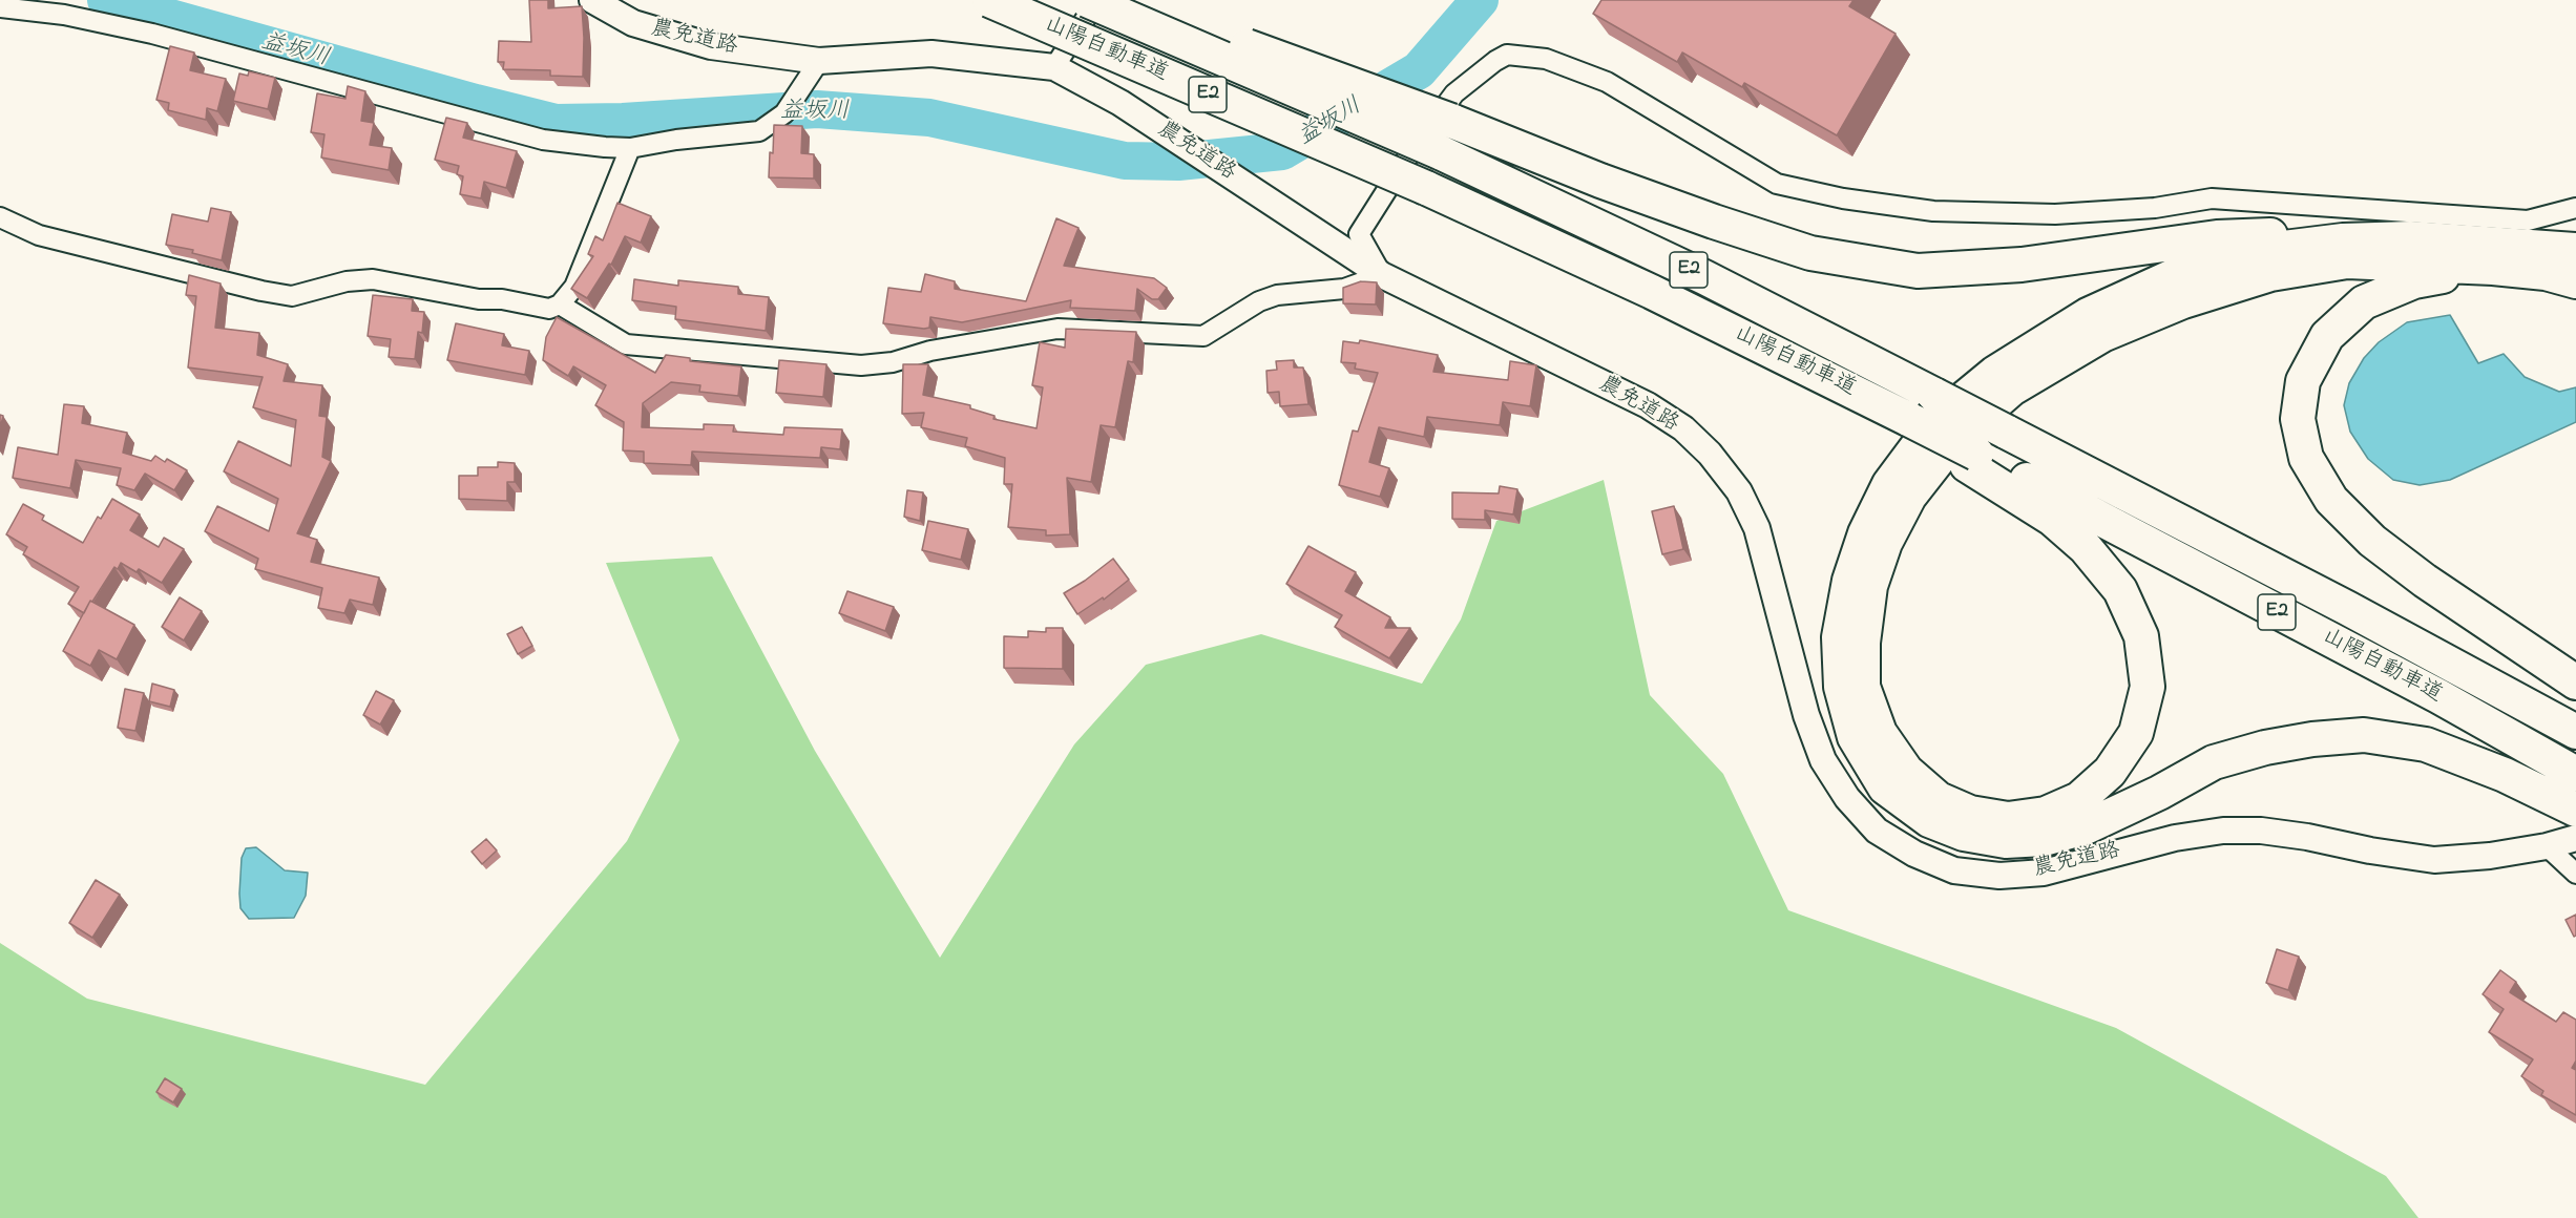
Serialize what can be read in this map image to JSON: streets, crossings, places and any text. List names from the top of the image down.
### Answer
{
  "streets": {
    "highway": ["山陽自動車道", "E2"],
    "street": ["農免道路"]
  },
  "water": ["益坂川"]
}
